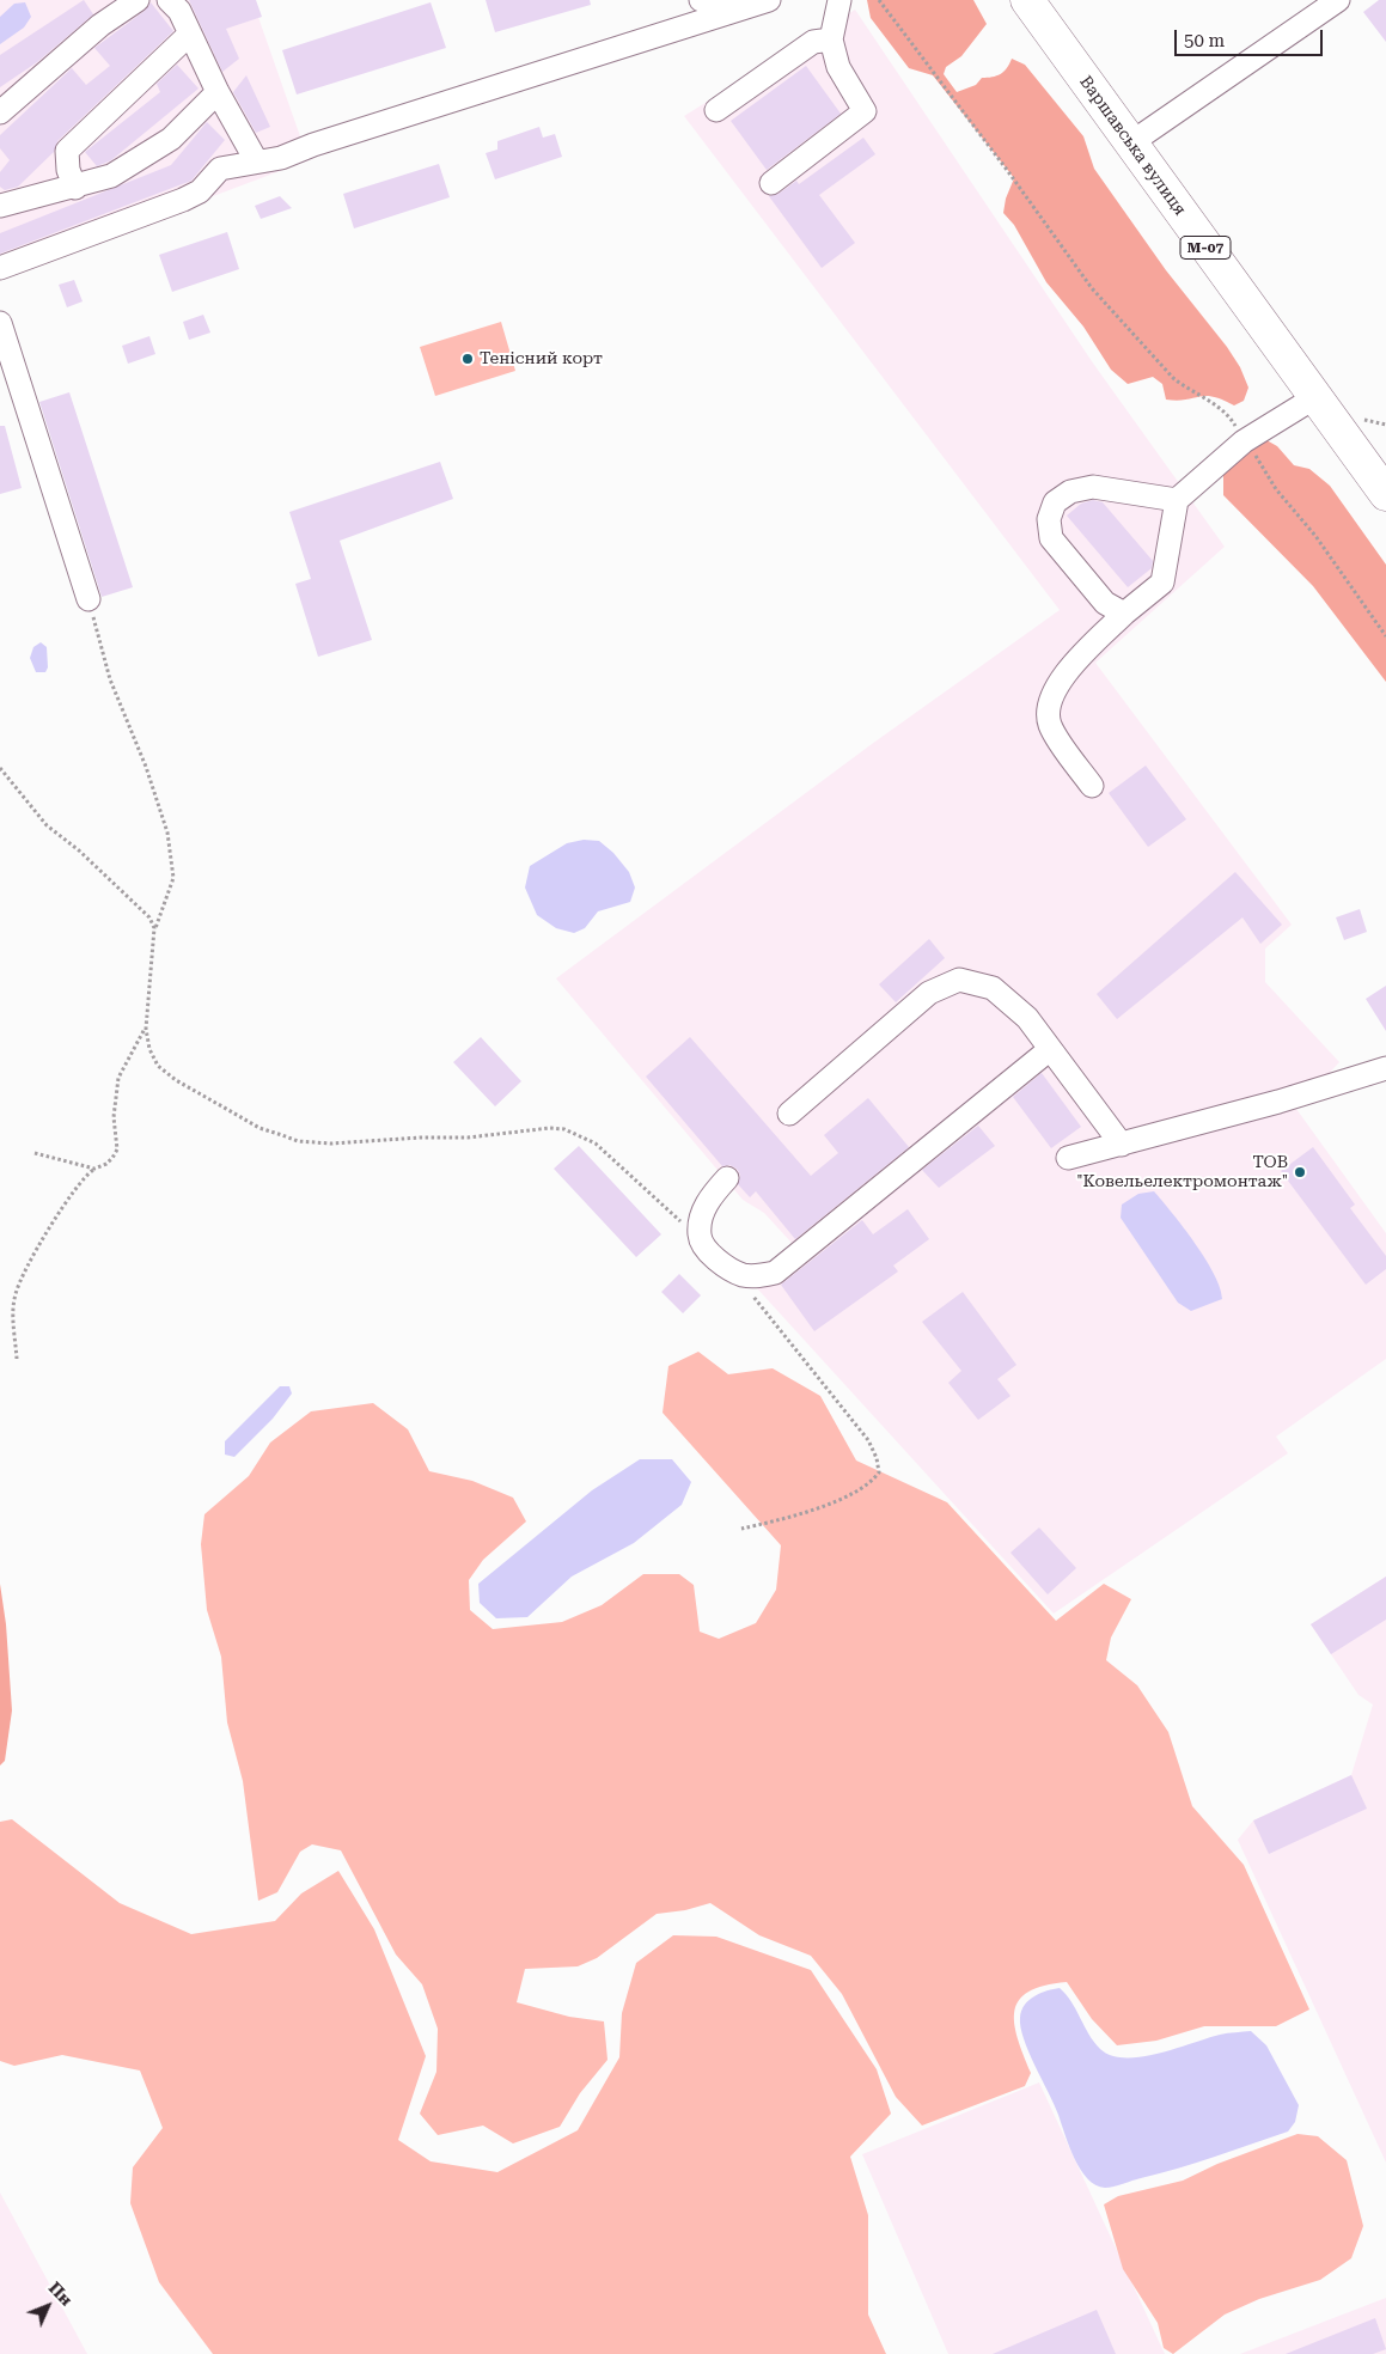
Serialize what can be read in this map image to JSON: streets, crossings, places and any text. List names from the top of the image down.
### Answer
{
  "streets": {
    "highway": ["Варшавська вулиця", "М-07"]
  },
  "places": ["Тенісний корт", "ТОВ \"Ковельелектромонтаж\""],
  "scale_bar": "50 m",
  "north": "top right"
}
